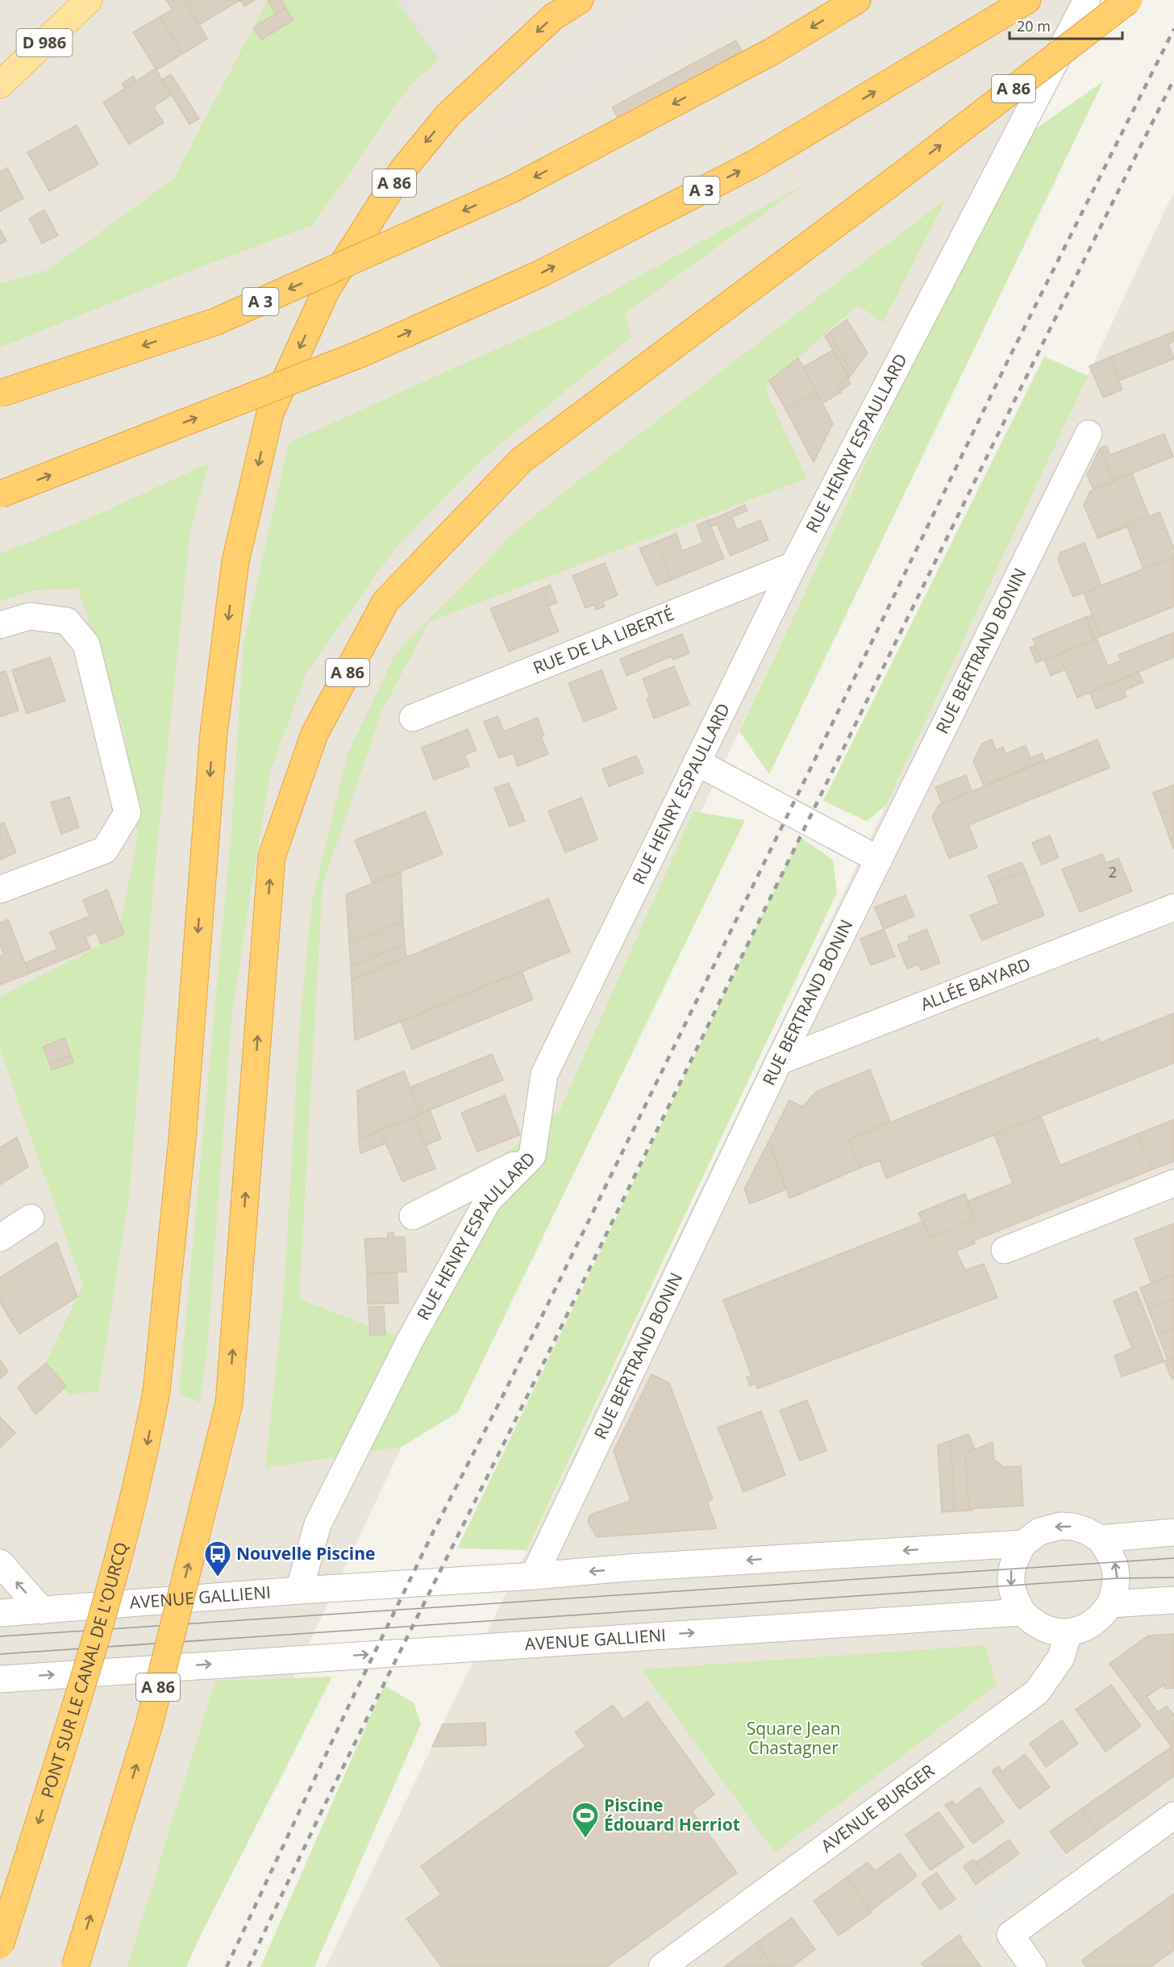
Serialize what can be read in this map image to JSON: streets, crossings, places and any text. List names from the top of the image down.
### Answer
{
  "streets": {
    "highway": ["A 86", "A 3", "PONT SUR LE CANAL DE L'OURCQ"],
    "main road": ["D 986"],
    "street": [
      "RUE HENRY ESPAULLARD",
      "RUE DE LA LIBERTÉ",
      "RUE BERTRAND BONIN",
      "ALLÉE BAYARD",
      "AVENUE GALLIENI",
      "AVENUE BURGER"
    ]
  },
  "crossings": [
    ["RUE HENRY ESPAULLARD", "RUE DE LA LIBERTÉ"],
    ["RUE HENRY ESPAULLARD", "AVENUE GALLIENI"],
    ["RUE BERTRAND BONIN", "ALLÉE BAYARD"],
    ["RUE BERTRAND BONIN", "AVENUE GALLIENI"],
    ["AVENUE GALLIENI", "AVENUE BURGER"]
  ],
  "parks": ["Square Jean Chastagner"],
  "places": {
    "bus stop": ["Nouvelle Piscine"],
    "sports": ["Piscine Édouard Herriot"]
  },
  "house_numbers": ["2"],
  "scale_bar": "20 m"
}
